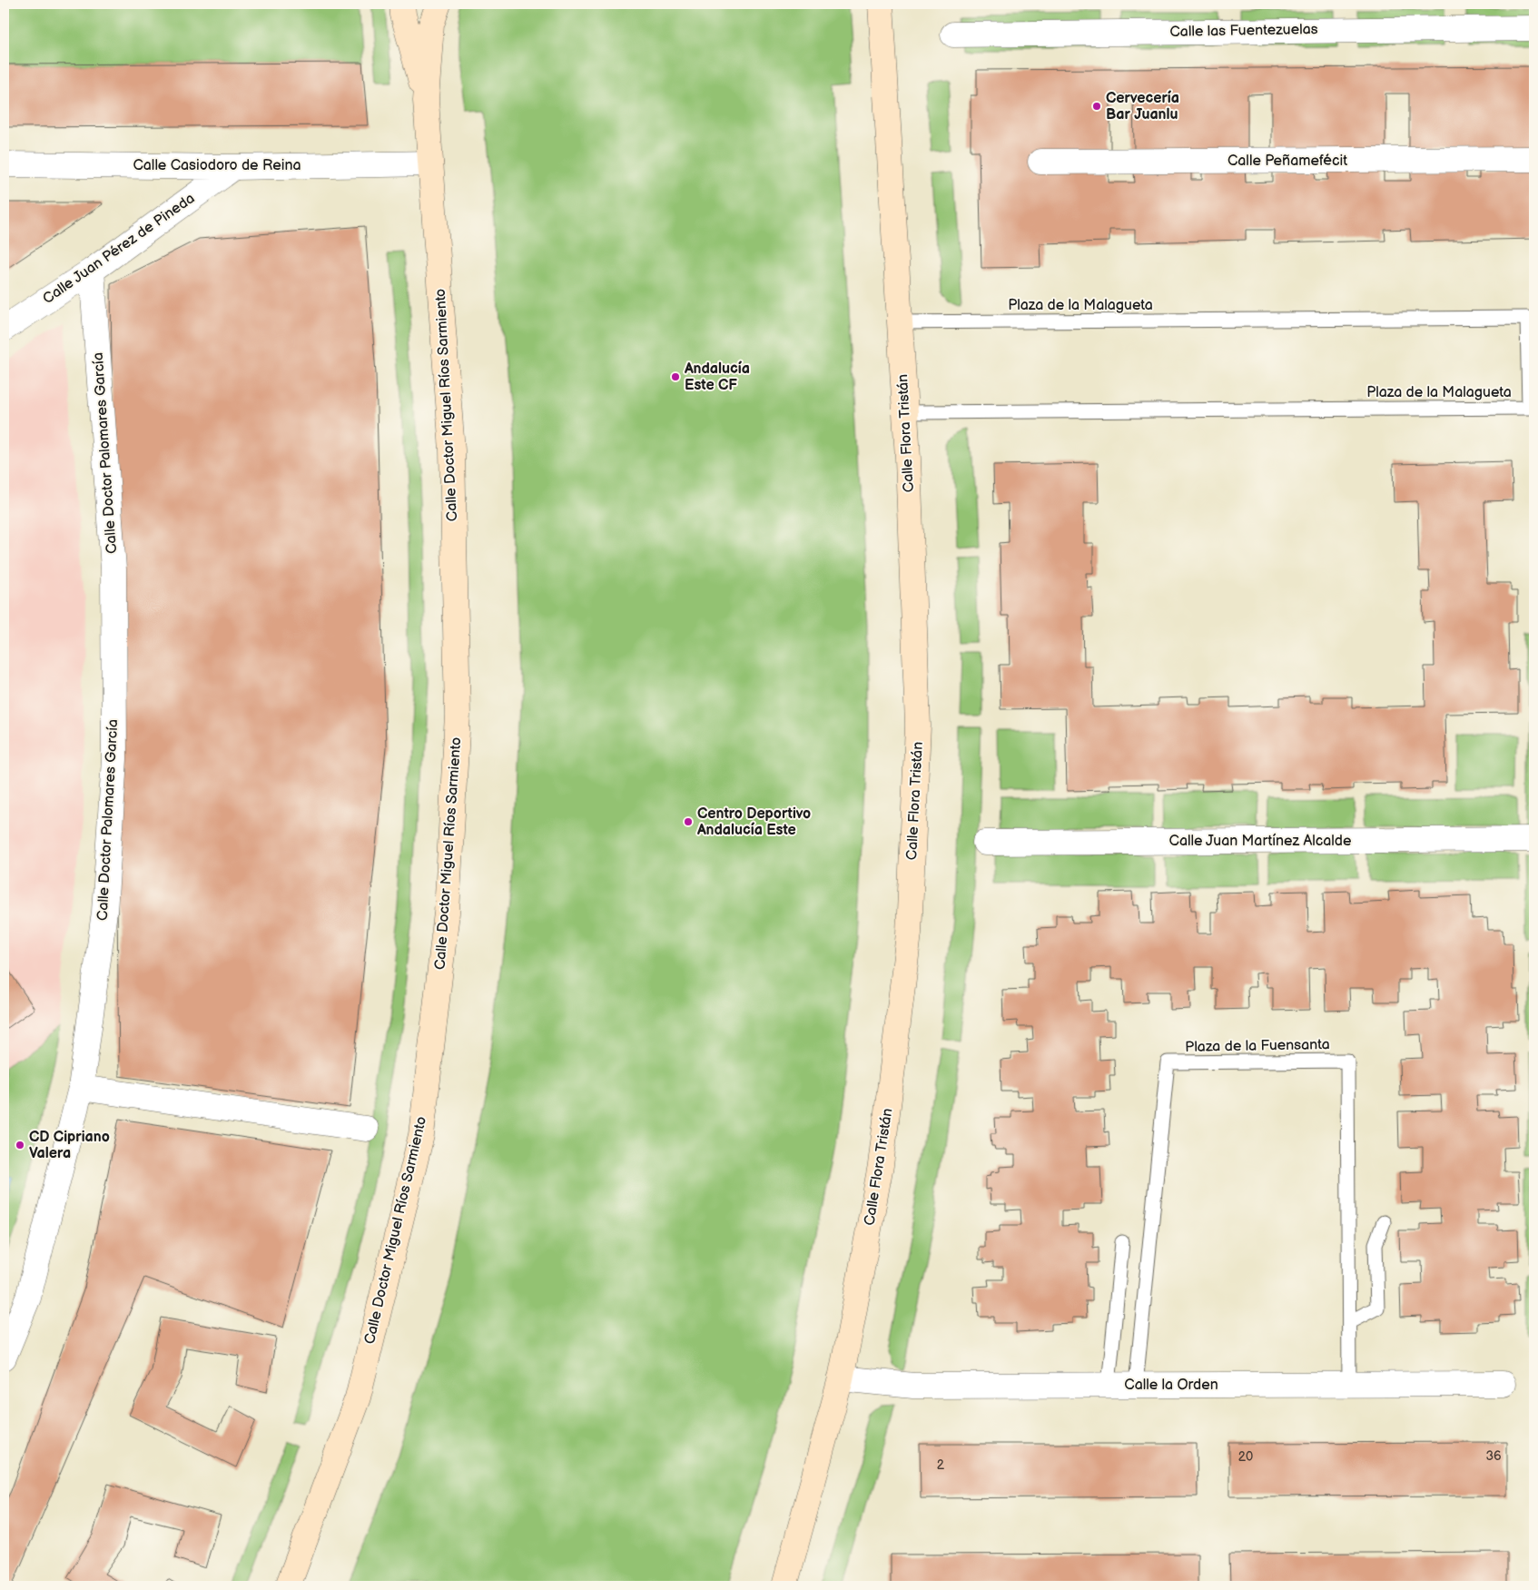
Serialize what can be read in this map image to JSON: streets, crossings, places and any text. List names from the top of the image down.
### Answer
{
  "streets": {
    "main road": ["Calle Doctor Miguel Ríos Sarmiento", "Calle Flora Tristán"],
    "street": [
      "Calle las Fuentezuelas",
      "Calle Peñamefécit",
      "Calle Casiodoro de Reina",
      "Calle Juan Pérez de Pineda",
      "Calle Doctor Palomares García",
      "Calle Juan Martínez Alcalde",
      "Calle la Orden"
    ],
    "lane": ["Plaza de la Malagueta", "Plaza de la Fuensanta"]
  },
  "crossings": [
    ["Calle Casiodoro de Reina", "Calle Juan Pérez de Pineda"],
    ["Calle Casiodoro de Reina", "Calle Doctor Miguel Ríos Sarmiento"],
    ["Calle Juan Pérez de Pineda", "Calle Doctor Palomares García"],
    ["Plaza de la Malagueta", "Calle Flora Tristán"],
    ["Calle Flora Tristán", "Calle la Orden"],
    ["Plaza de la Fuensanta", "Calle la Orden"]
  ],
  "places": [
    "Cervecería Bar Juanlu",
    "Andalucía Este CF",
    "Centro Deportivo Andalucía Este",
    "CD Cipriano Valera"
  ],
  "house_numbers": ["36", "20", "2"]
}
